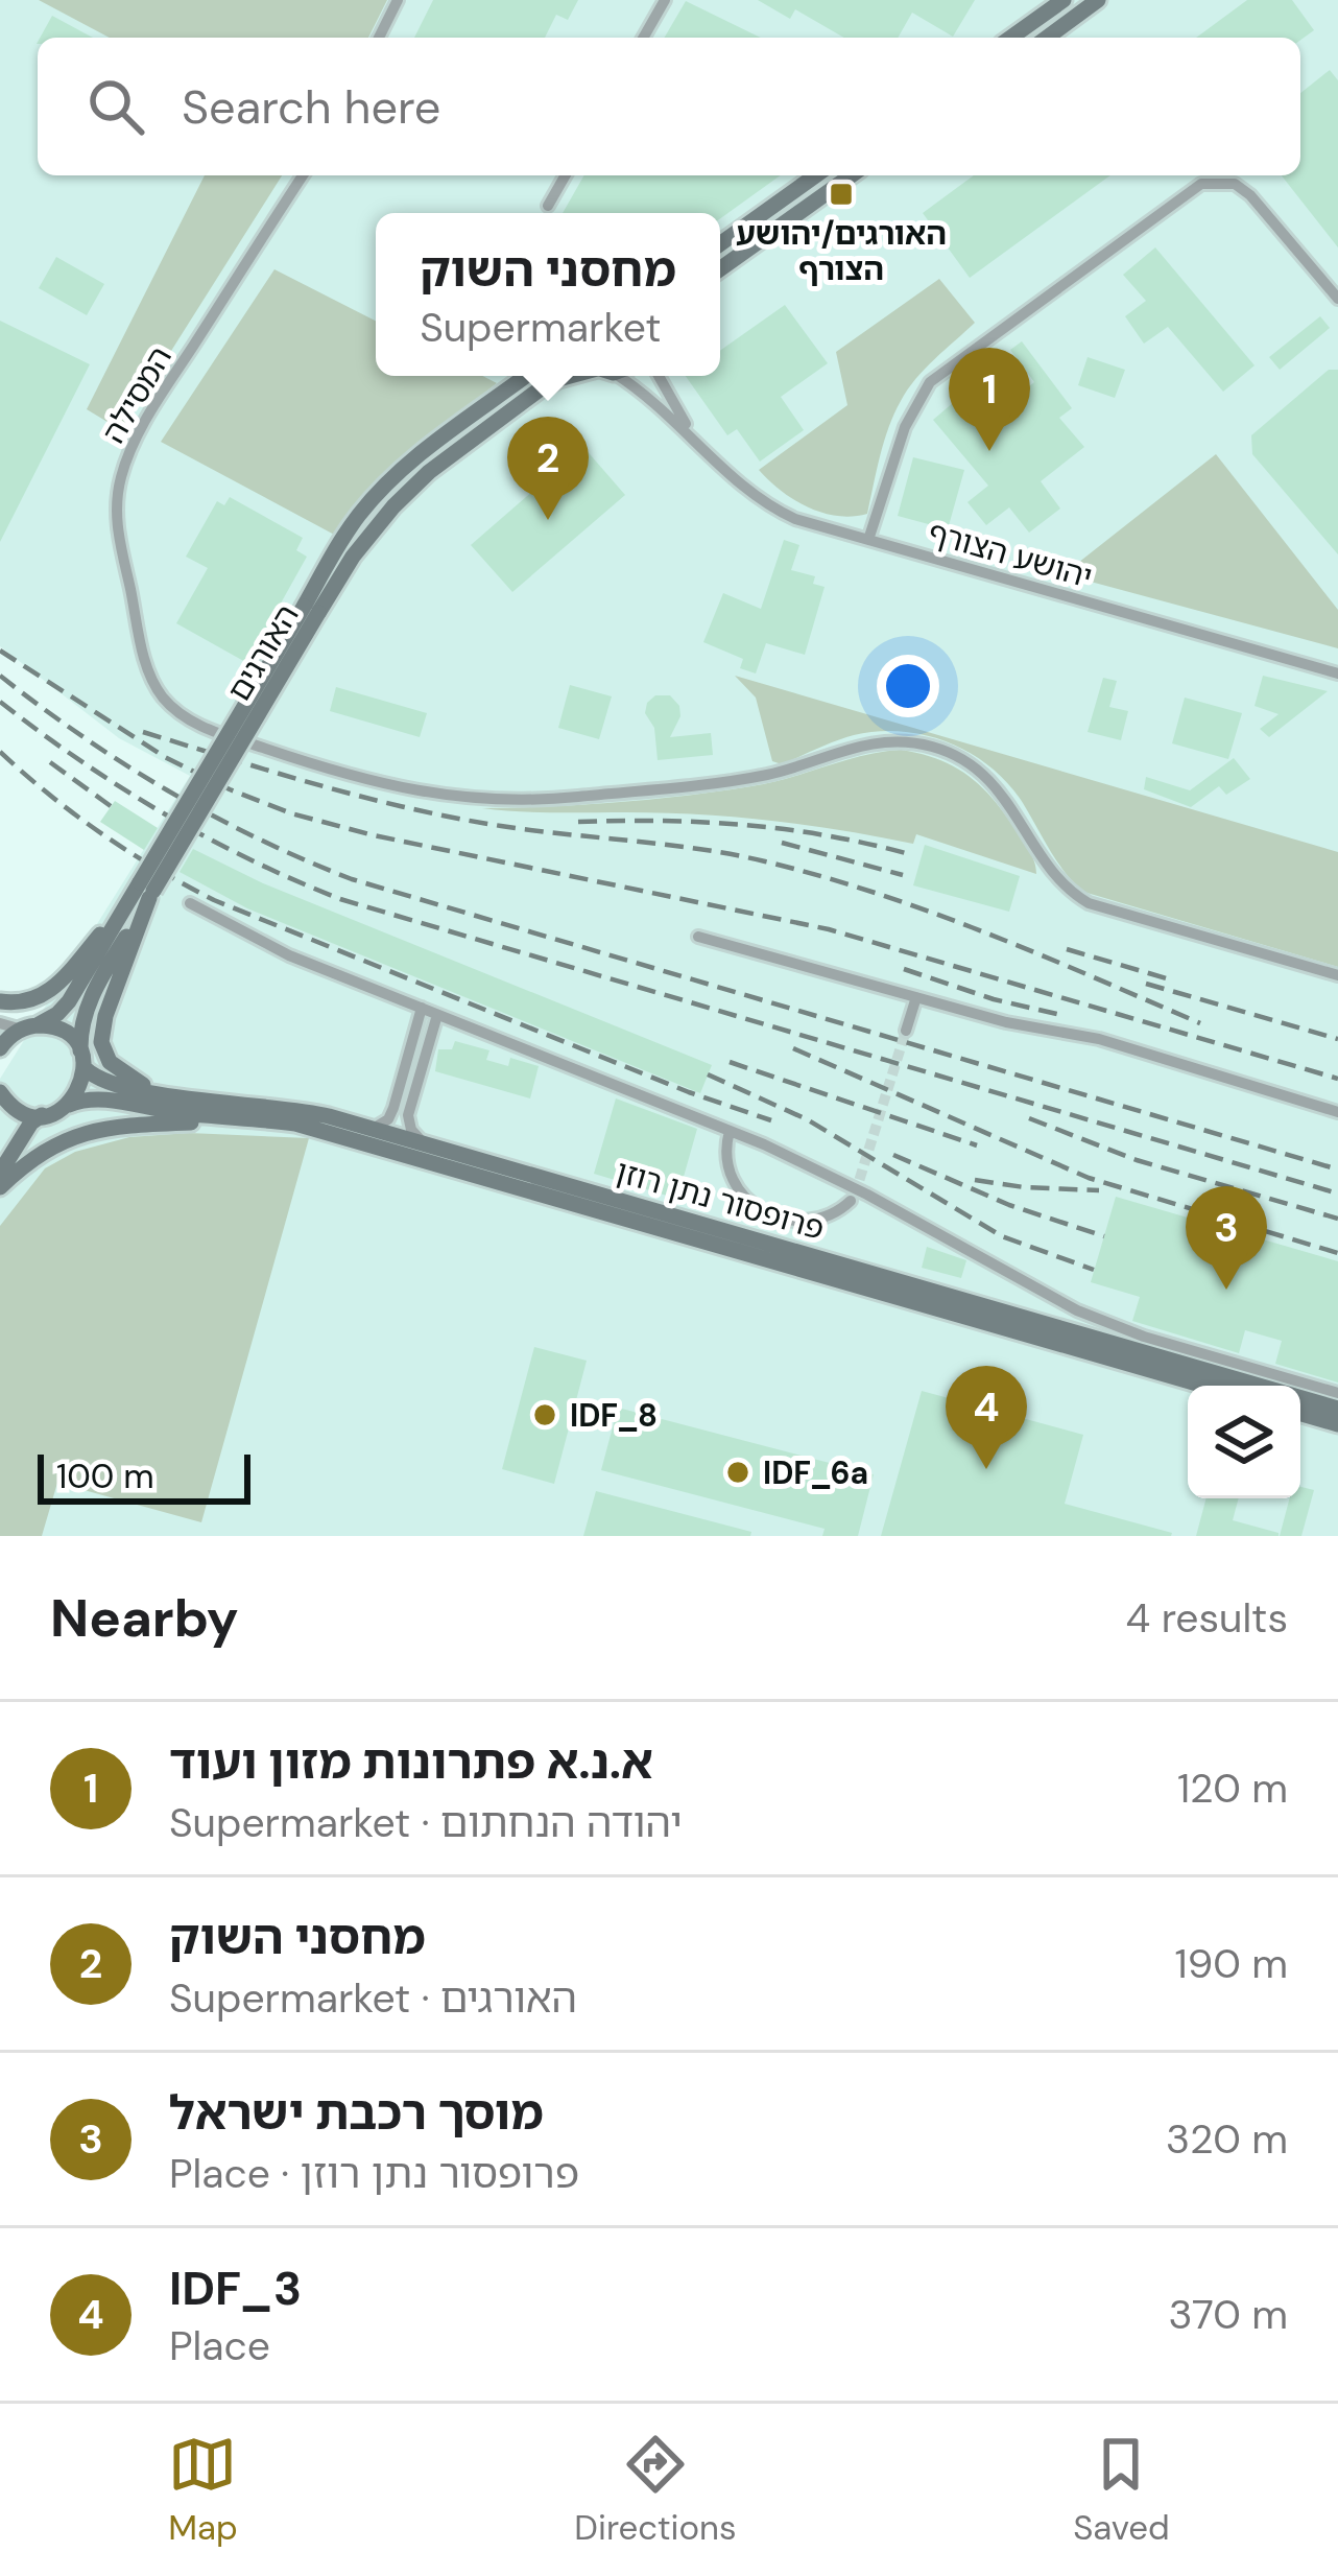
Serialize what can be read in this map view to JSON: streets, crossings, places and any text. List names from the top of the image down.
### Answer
{
  "streets": {
    "street": [
      "המסילה",
      "יהושע הצורף",
      "האורגים",
      "פרופסור נתן רוזן"
    ]
  },
  "crossings": [
    ["האורגים", "פרופסור נתן רוזן"]
  ],
  "places": {
    "transit": ["האורגים/יהושע הצורף"],
    "other": ["IDF_8", "IDF_6a"]
  },
  "scale_bar": "100 m",
  "page": {
    "search": "Search here",
    "popup": ["מחסני השוק", "Supermarket"],
    "pins": [
      "1",
      "2",
      "3",
      "4"
    ],
    "scale": "100 m",
    "heading": ["Nearby", "4 results"],
    "list": [
      {
        "mark": "1",
        "name": "א.נ.א פתרונות מזון ועוד",
        "note": "Supermarket · יהודה הנחתום",
        "value": "120 m"
      },
      {
        "mark": "2",
        "name": "מחסני השוק",
        "note": "Supermarket · האורגים",
        "value": "190 m"
      },
      {
        "mark": "3",
        "name": "מוסך רכבת ישראל",
        "note": "Place · פרופסור נתן רוזן",
        "value": "320 m"
      },
      {
        "mark": "4",
        "name": "IDF_3",
        "note": "Place",
        "value": "370 m"
      }
    ],
    "nav": ["Map", "Directions", "Saved"]
  }
}
